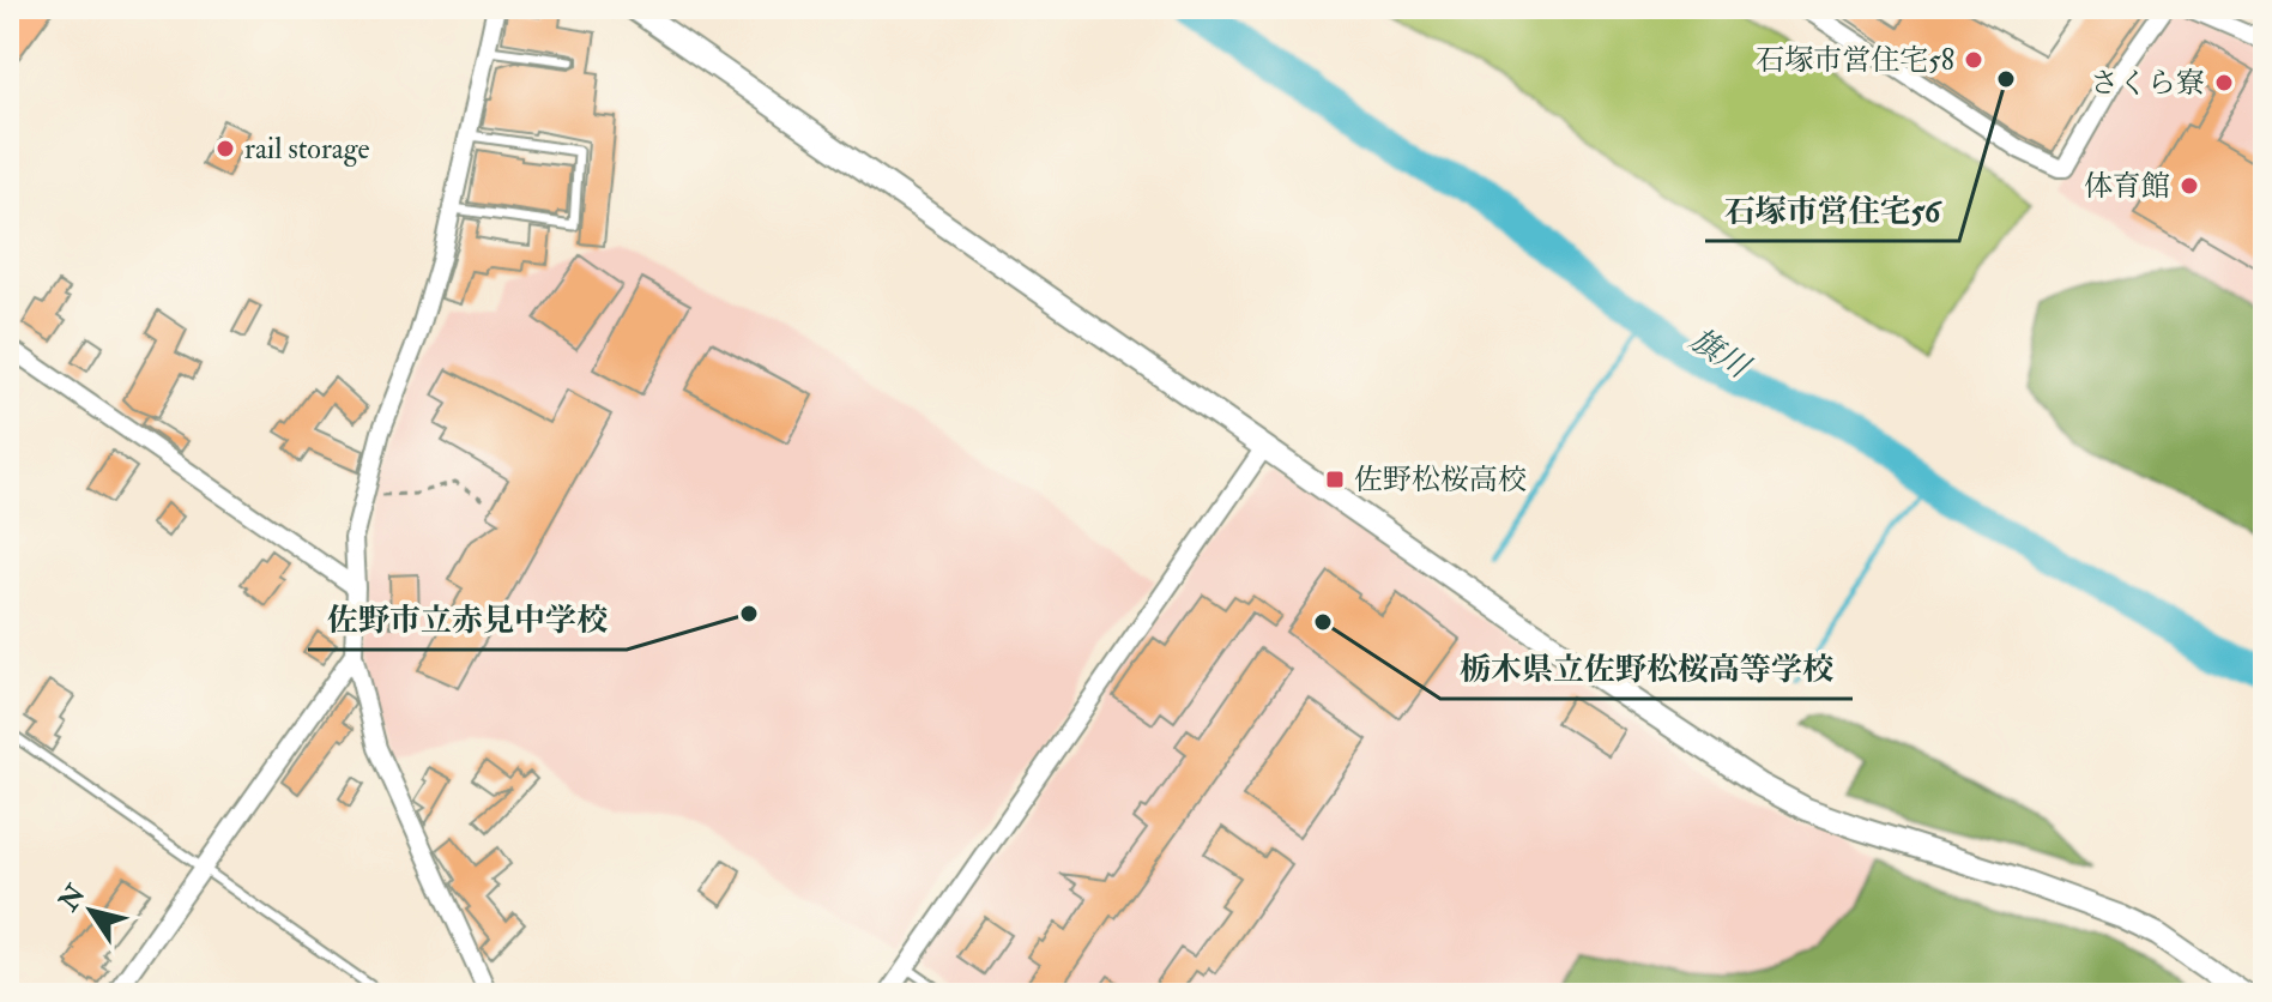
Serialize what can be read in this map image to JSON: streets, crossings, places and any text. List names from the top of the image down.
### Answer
{
  "water": ["旗川"],
  "places": {
    "other": [
      "石塚市営住宅58",
      "石塚市営住宅56",
      "さくら寮",
      "rail storage",
      "体育館",
      "佐野市立赤見中学校",
      "栃木県立佐野松桜高等学校"
    ],
    "transit": ["佐野松桜高校"]
  },
  "north": "top left"
}
